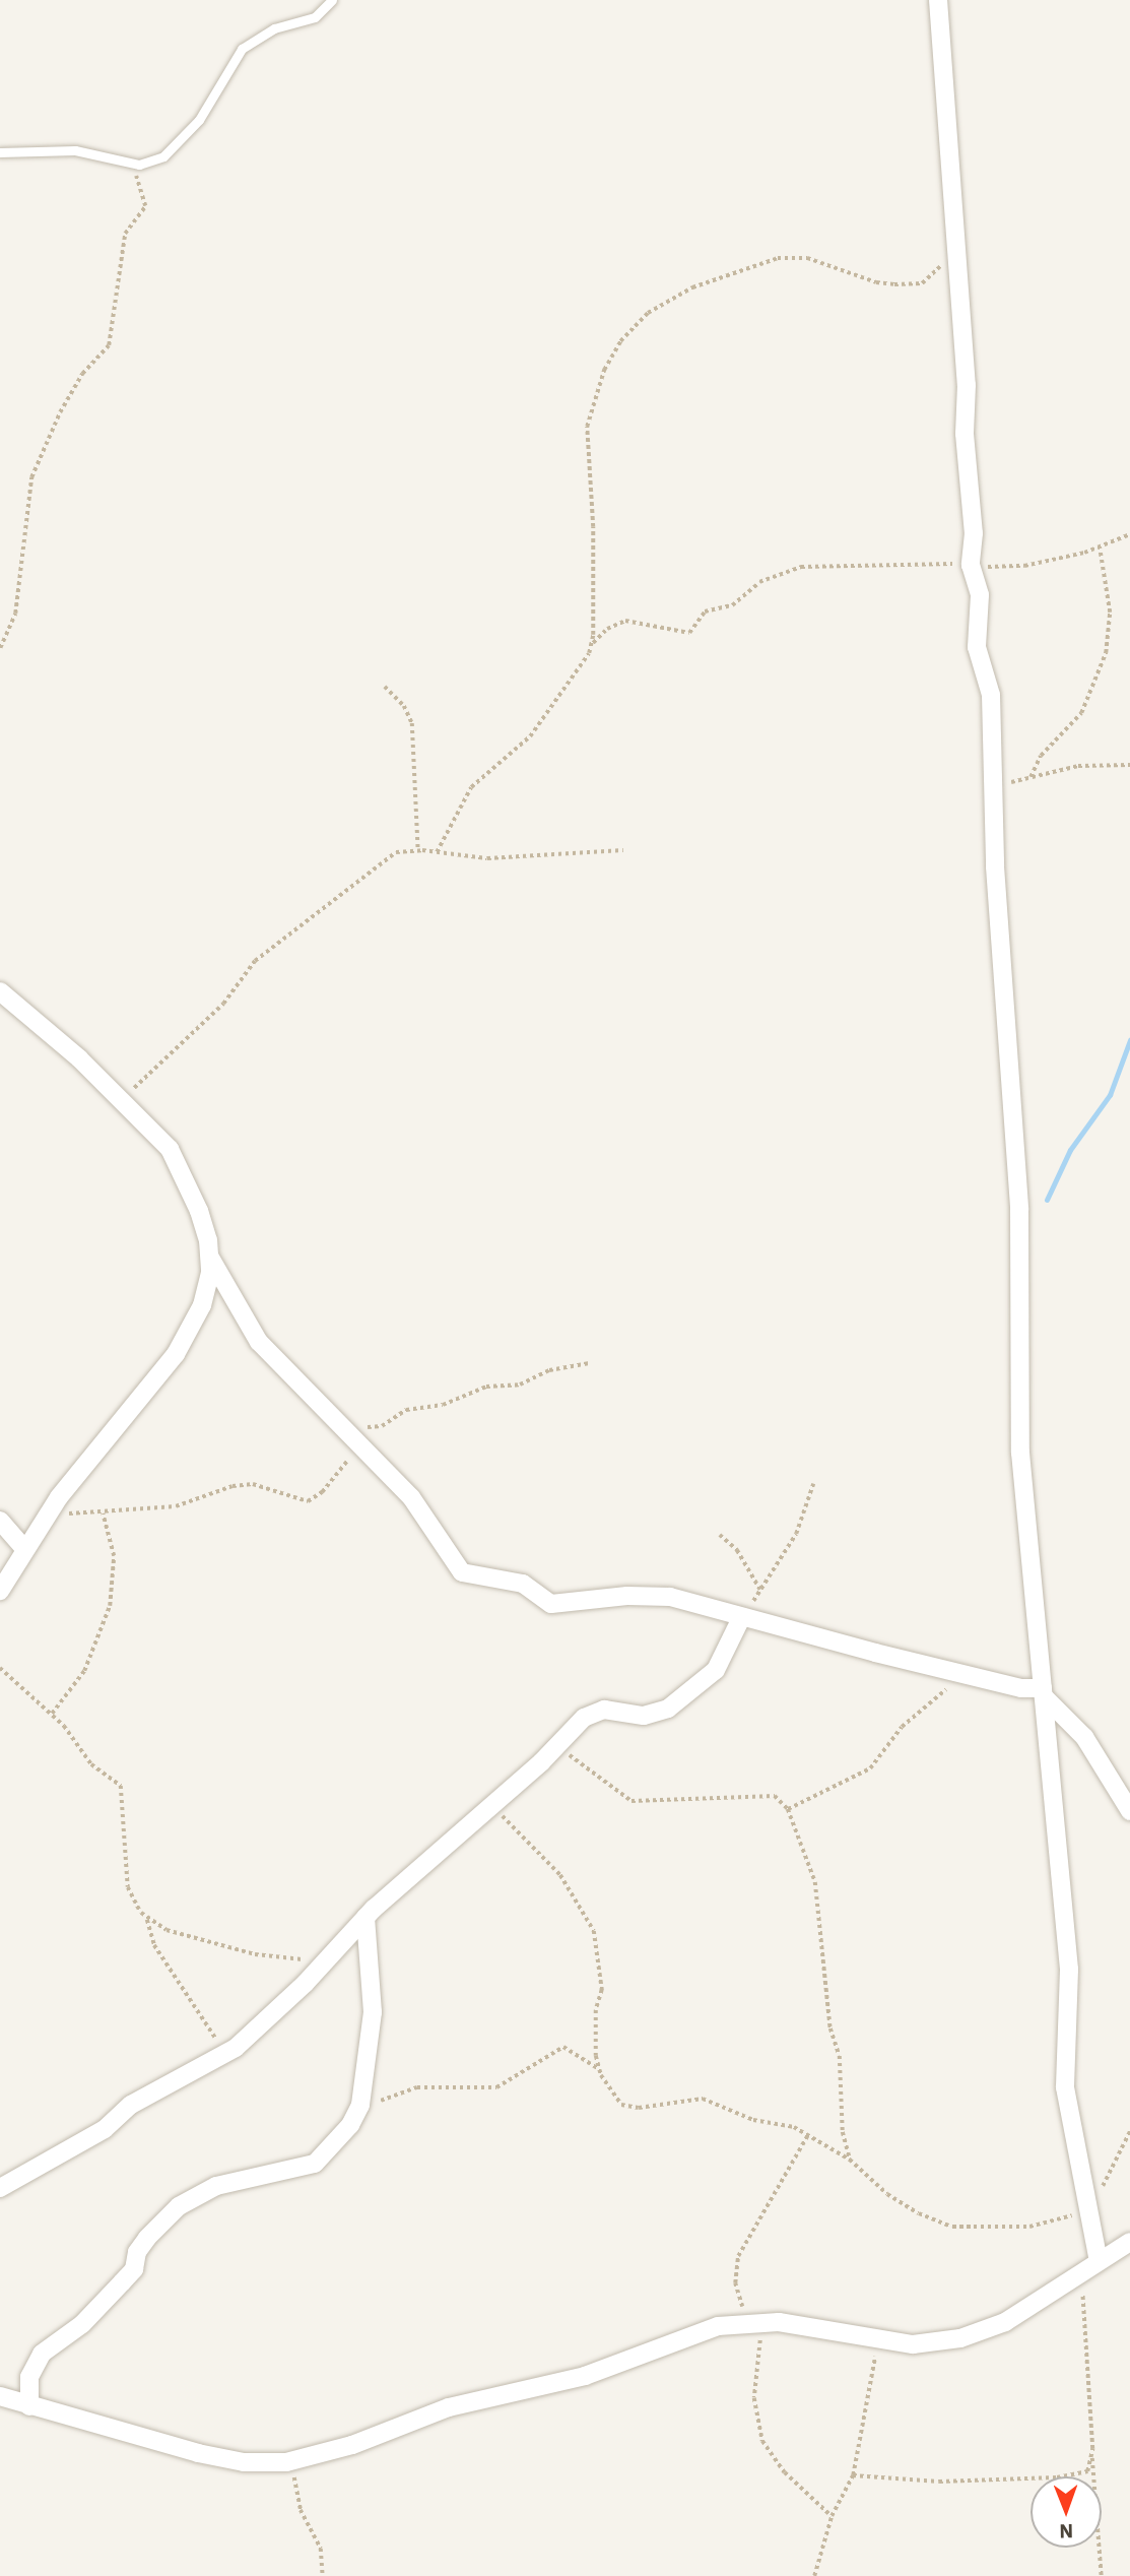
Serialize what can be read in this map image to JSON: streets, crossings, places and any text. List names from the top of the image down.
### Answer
{
  "north": "bottom"
}
